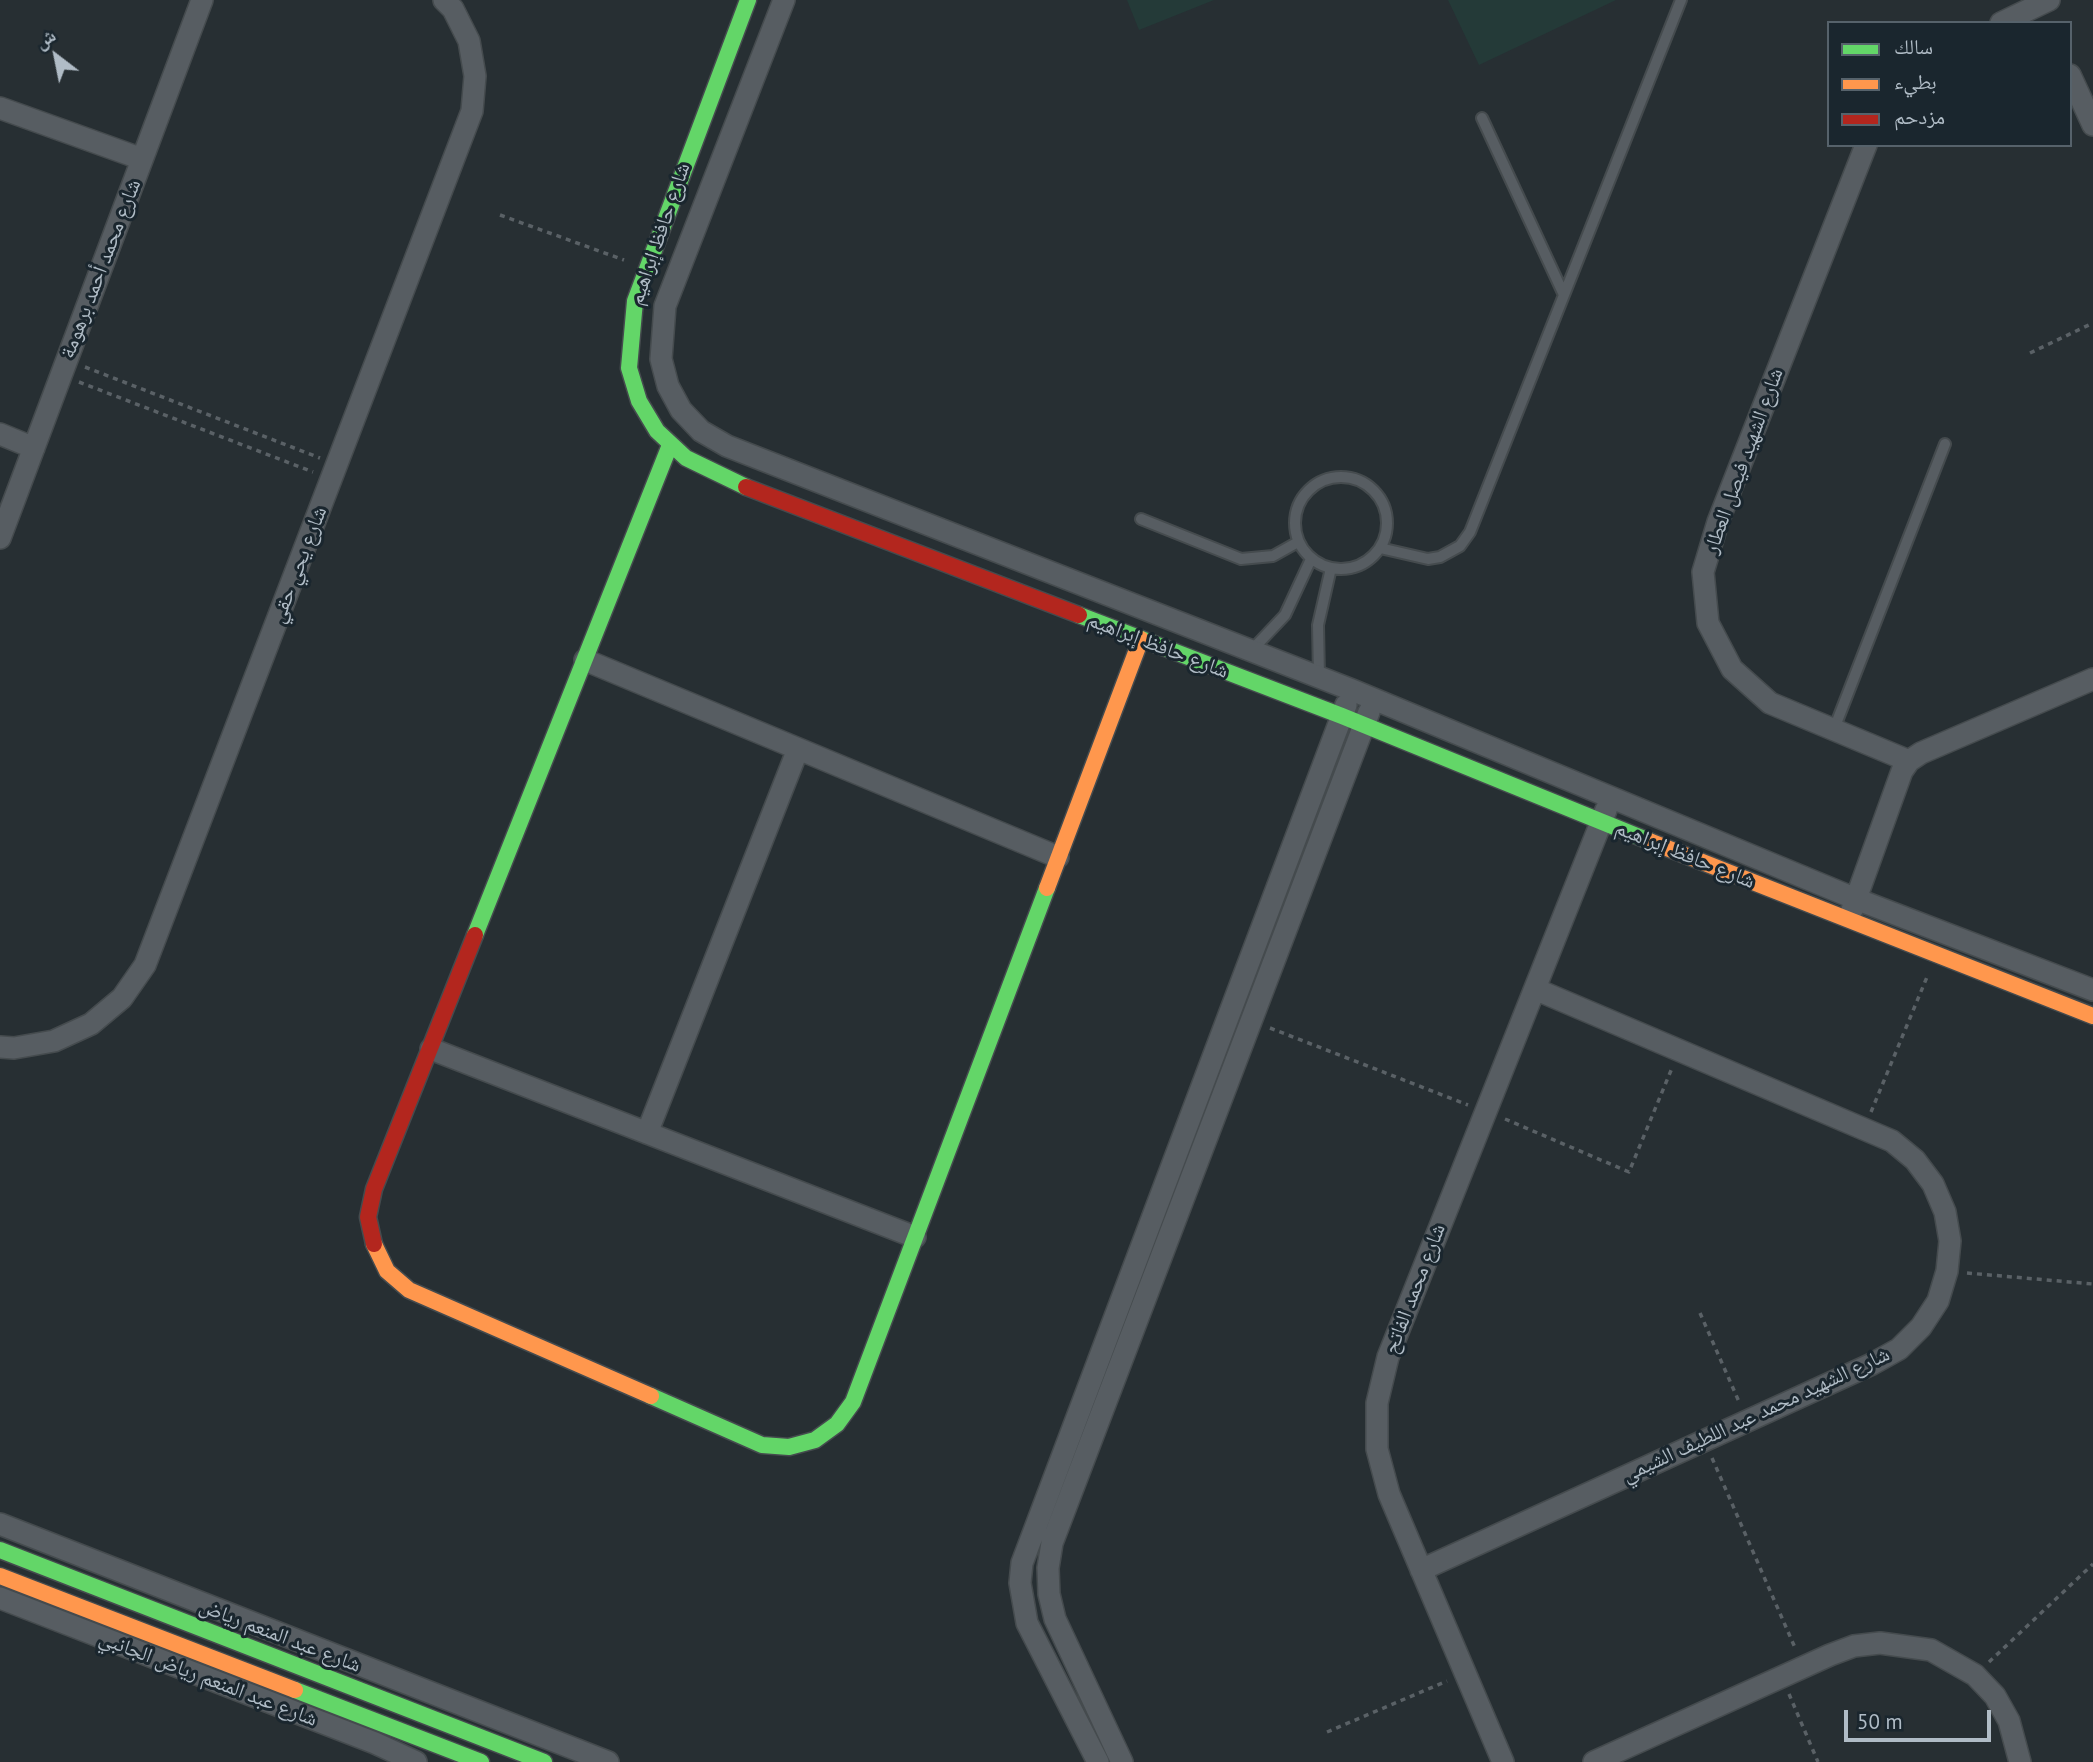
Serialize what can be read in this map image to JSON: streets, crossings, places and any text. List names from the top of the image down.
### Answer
{
  "streets": {
    "street": [
      "شارع حافظ إبراهيم",
      "شارع محمد أحمد برهومة",
      "شارع الشهيد فيصل العطار",
      "شارع يحي حقي",
      "شارع محمد الفاتح",
      "شارع الشهيد محمد عبد اللطيف الشيمي",
      "شارع عبد المنعم رياض",
      "شارع عبد المنعم رياض الجانبي"
    ]
  },
  "crossings": [
    ["شارع حافظ إبراهيم", "شارع محمد الفاتح"],
    ["شارع محمد الفاتح", "شارع الشهيد محمد عبد اللطيف الشيمي"]
  ],
  "legend": ["سالك", "بطيء", "مزدحم"],
  "scale_bar": "50 m",
  "north": "top left"
}
